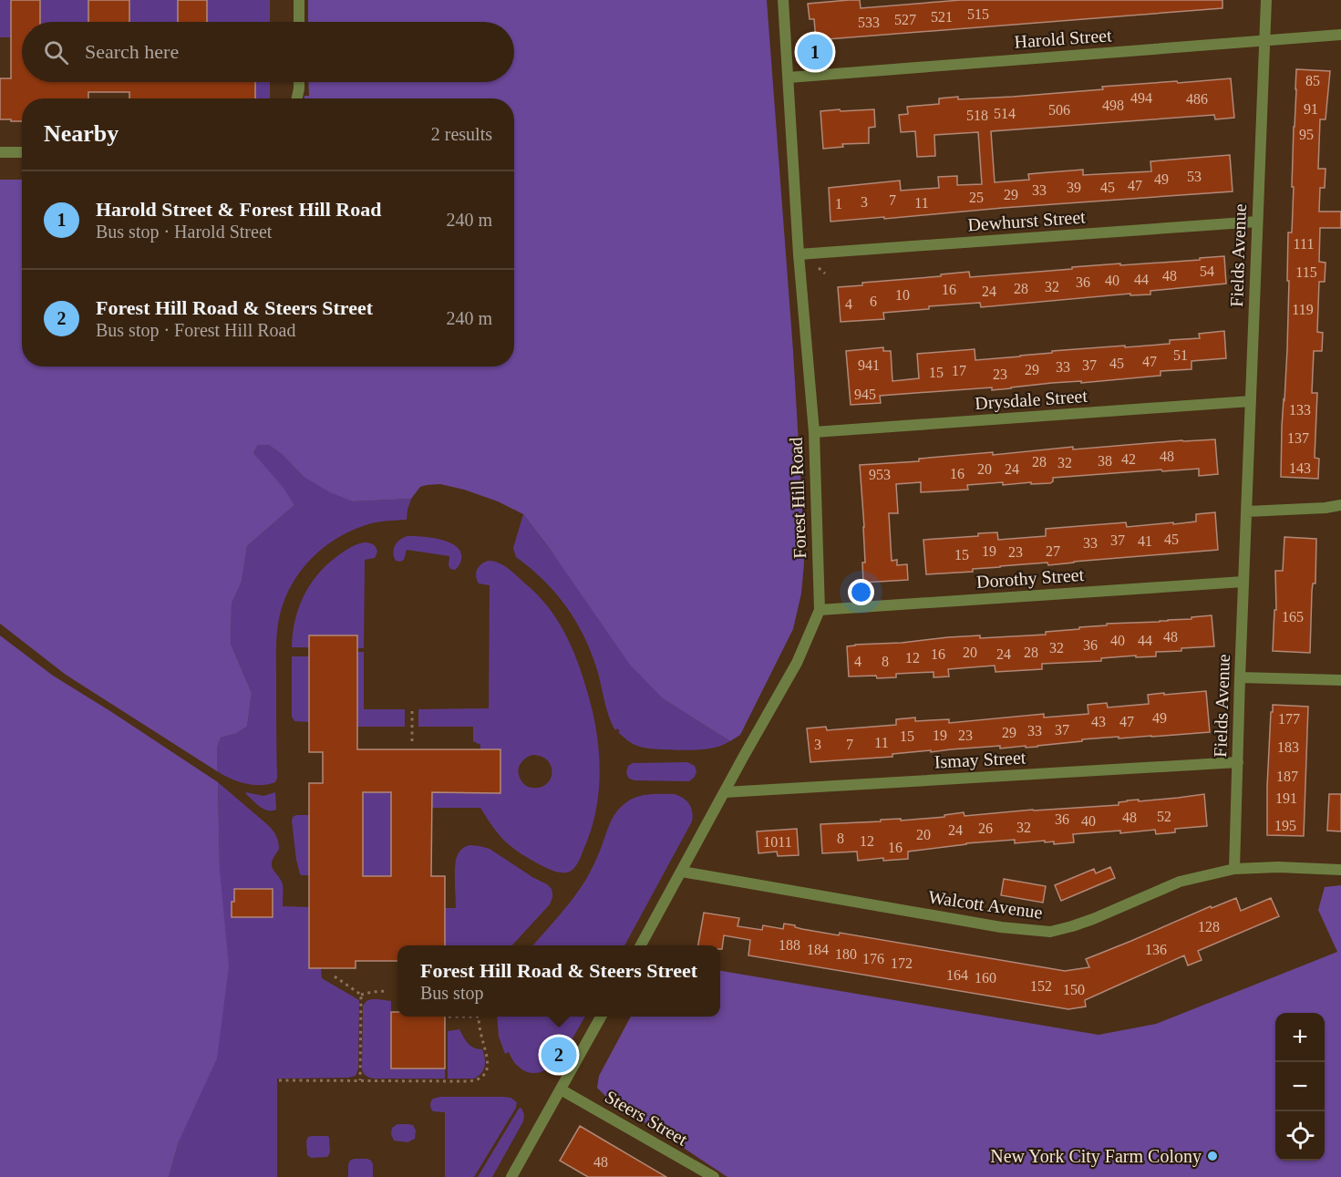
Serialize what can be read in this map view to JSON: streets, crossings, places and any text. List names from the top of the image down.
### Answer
{
  "streets": {
    "street": [
      "Harold Street",
      "Dewhurst Street",
      "Fields Avenue",
      "Drysdale Street",
      "Forest Hill Road",
      "Dorothy Street",
      "Ismay Street",
      "Walcott Avenue",
      "Steers Street"
    ]
  },
  "crossings": [
    ["Harold Street", "Fields Avenue"],
    ["Harold Street", "Forest Hill Road"],
    ["Dewhurst Street", "Fields Avenue"],
    ["Dewhurst Street", "Forest Hill Road"],
    ["Fields Avenue", "Drysdale Street"],
    ["Fields Avenue", "Dorothy Street"],
    ["Fields Avenue", "Ismay Street"],
    ["Fields Avenue", "Walcott Avenue"],
    ["Drysdale Street", "Forest Hill Road"],
    ["Forest Hill Road", "Dorothy Street"],
    ["Forest Hill Road", "Ismay Street"],
    ["Forest Hill Road", "Walcott Avenue"]
  ],
  "places": ["New York City Farm Colony"],
  "house_numbers": [
    "515",
    "521",
    "527",
    "533",
    "85",
    "494",
    "486",
    "498",
    "91",
    "506",
    "514",
    "518",
    "95",
    "53",
    "49",
    "47",
    "39",
    "45",
    "33",
    "29",
    "25",
    "7",
    "3",
    "11",
    "1",
    "111",
    "54",
    "115",
    "48",
    "44",
    "40",
    "36",
    "32",
    "28",
    "16",
    "24",
    "10",
    "6",
    "4",
    "119",
    "51",
    "47",
    "45",
    "941",
    "37",
    "33",
    "29",
    "17",
    "15",
    "23",
    "945",
    "133",
    "137",
    "48",
    "42",
    "38",
    "28",
    "32",
    "143",
    "20",
    "24",
    "16",
    "953",
    "45",
    "37",
    "41",
    "33",
    "19",
    "27",
    "23",
    "15",
    "165",
    "48",
    "40",
    "44",
    "36",
    "32",
    "20",
    "28",
    "16",
    "24",
    "12",
    "4",
    "8",
    "49",
    "177",
    "43",
    "47",
    "37",
    "33",
    "29",
    "19",
    "23",
    "15",
    "11",
    "3",
    "7",
    "183",
    "187",
    "191",
    "52",
    "48",
    "36",
    "40",
    "195",
    "32",
    "26",
    "24",
    "20",
    "8",
    "12",
    "1011",
    "16",
    "128",
    "188",
    "184",
    "136",
    "180",
    "176",
    "172",
    "164",
    "160",
    "152",
    "150",
    "48"
  ],
  "page": {
    "search": "Search here",
    "pins": ["1", "2"],
    "heading": ["Nearby", "2 results"],
    "list": [
      {
        "mark": "1",
        "name": "Harold Street & Forest Hill Road",
        "note": "Bus stop · Harold Street",
        "value": "240 m"
      },
      {
        "mark": "2",
        "name": "Forest Hill Road & Steers Street",
        "note": "Bus stop · Forest Hill Road",
        "value": "240 m"
      }
    ],
    "popup": ["Forest Hill Road & Steers Street", "Bus stop"],
    "map_buttons": ["+", "−"]
  }
}
